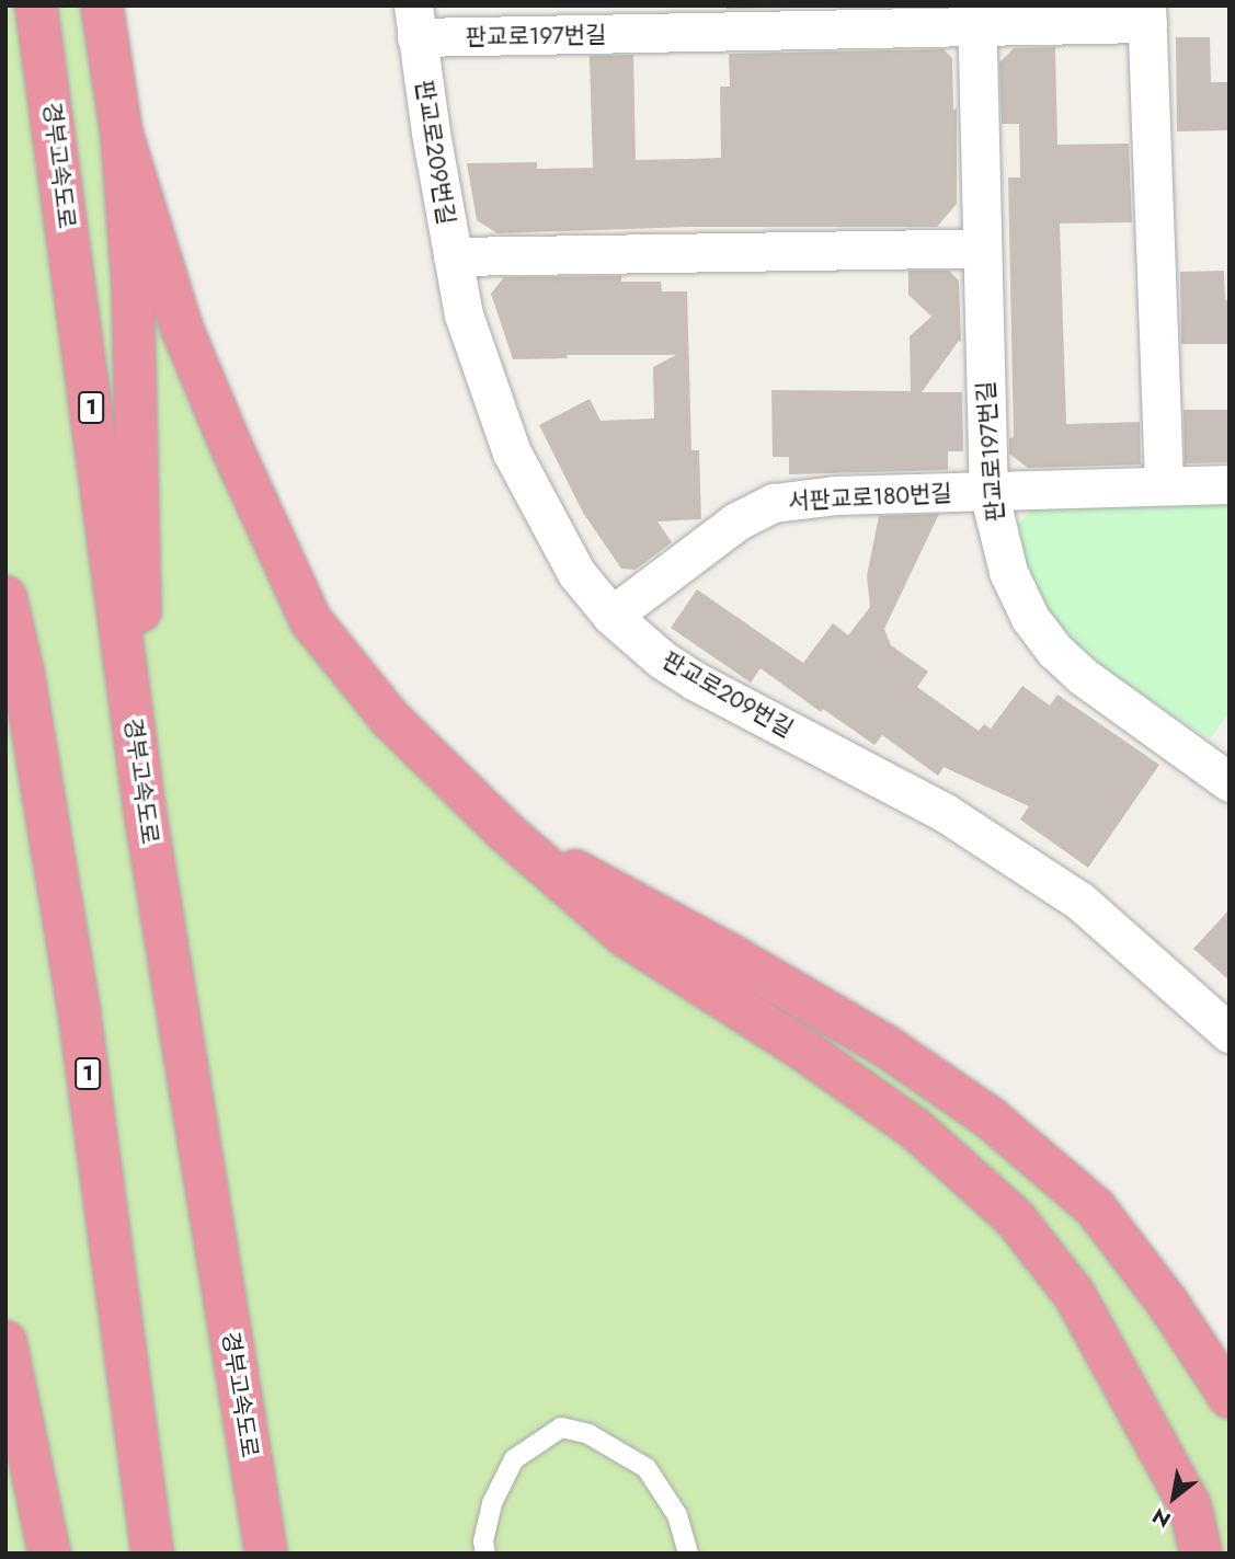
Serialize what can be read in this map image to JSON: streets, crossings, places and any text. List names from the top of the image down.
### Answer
{
  "streets": {
    "highway": ["경부고속도로", "1"],
    "street": ["판교로197번길", "판교로209번길", "서판교로180번길"]
  },
  "crossings": [
    ["판교로197번길", "판교로209번길"],
    ["판교로197번길", "서판교로180번길"],
    ["판교로209번길", "서판교로180번길"]
  ],
  "north": "bottom left"
}
